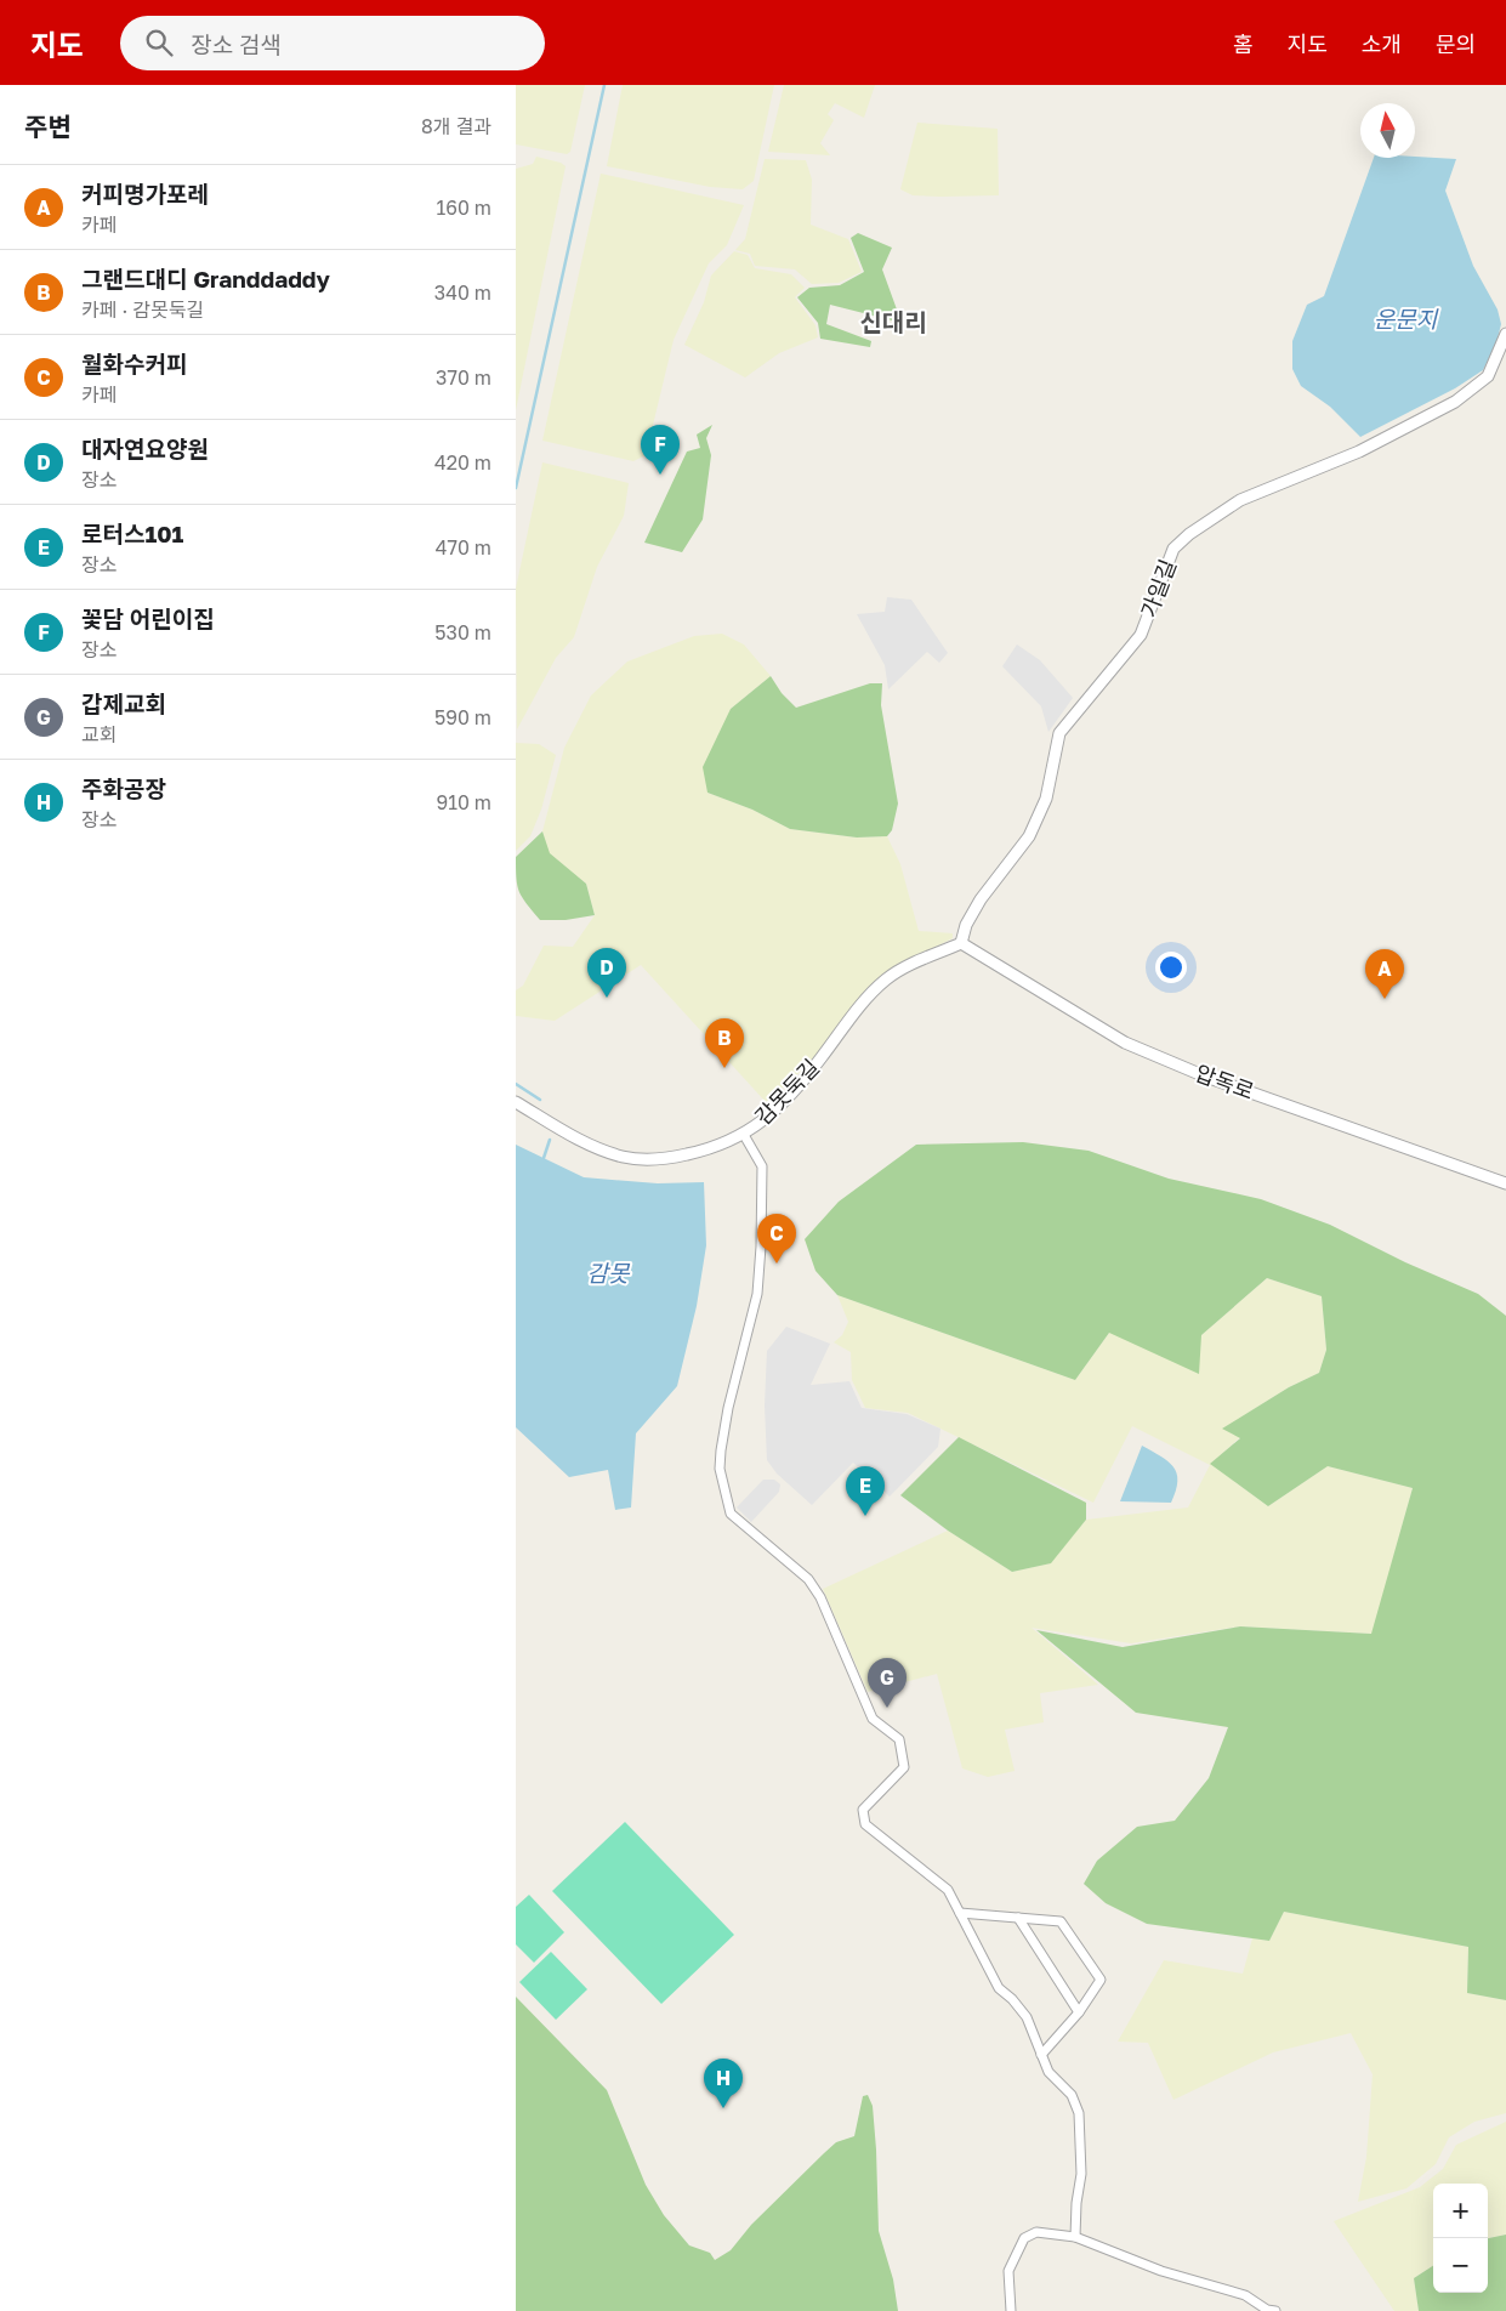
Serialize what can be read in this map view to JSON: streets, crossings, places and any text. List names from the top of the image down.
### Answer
{
  "streets": {
    "street": ["가일길", "압독로", "감못둑길"]
  },
  "crossings": [
    ["가일길", "압독로"],
    ["가일길", "감못둑길"],
    ["압독로", "감못둑길"]
  ],
  "districts": ["신대리"],
  "water": ["운문지", "감못"],
  "north": "top",
  "page": {
    "header": "지도",
    "search": "장소 검색",
    "nav": [
      "홈",
      "지도",
      "소개",
      "문의"
    ],
    "heading": ["주변", "8개 결과"],
    "list": [
      {
        "mark": "A",
        "name": "커피명가포레",
        "note": "카페",
        "value": "160 m"
      },
      {
        "mark": "B",
        "name": "그랜드대디 Granddaddy",
        "note": "카페 · 감못둑길",
        "value": "340 m"
      },
      {
        "mark": "C",
        "name": "월화수커피",
        "note": "카페",
        "value": "370 m"
      },
      {
        "mark": "D",
        "name": "대자연요양원",
        "note": "장소",
        "value": "420 m"
      },
      {
        "mark": "E",
        "name": "로터스101",
        "note": "장소",
        "value": "470 m"
      },
      {
        "mark": "F",
        "name": "꽃담 어린이집",
        "note": "장소",
        "value": "530 m"
      },
      {
        "mark": "G",
        "name": "갑제교회",
        "note": "교회",
        "value": "590 m"
      },
      {
        "mark": "H",
        "name": "주화공장",
        "note": "장소",
        "value": "910 m"
      }
    ],
    "pins": [
      "F",
      "D",
      "A",
      "B",
      "C",
      "E",
      "G",
      "H"
    ],
    "map_buttons": ["+", "−"]
  }
}
